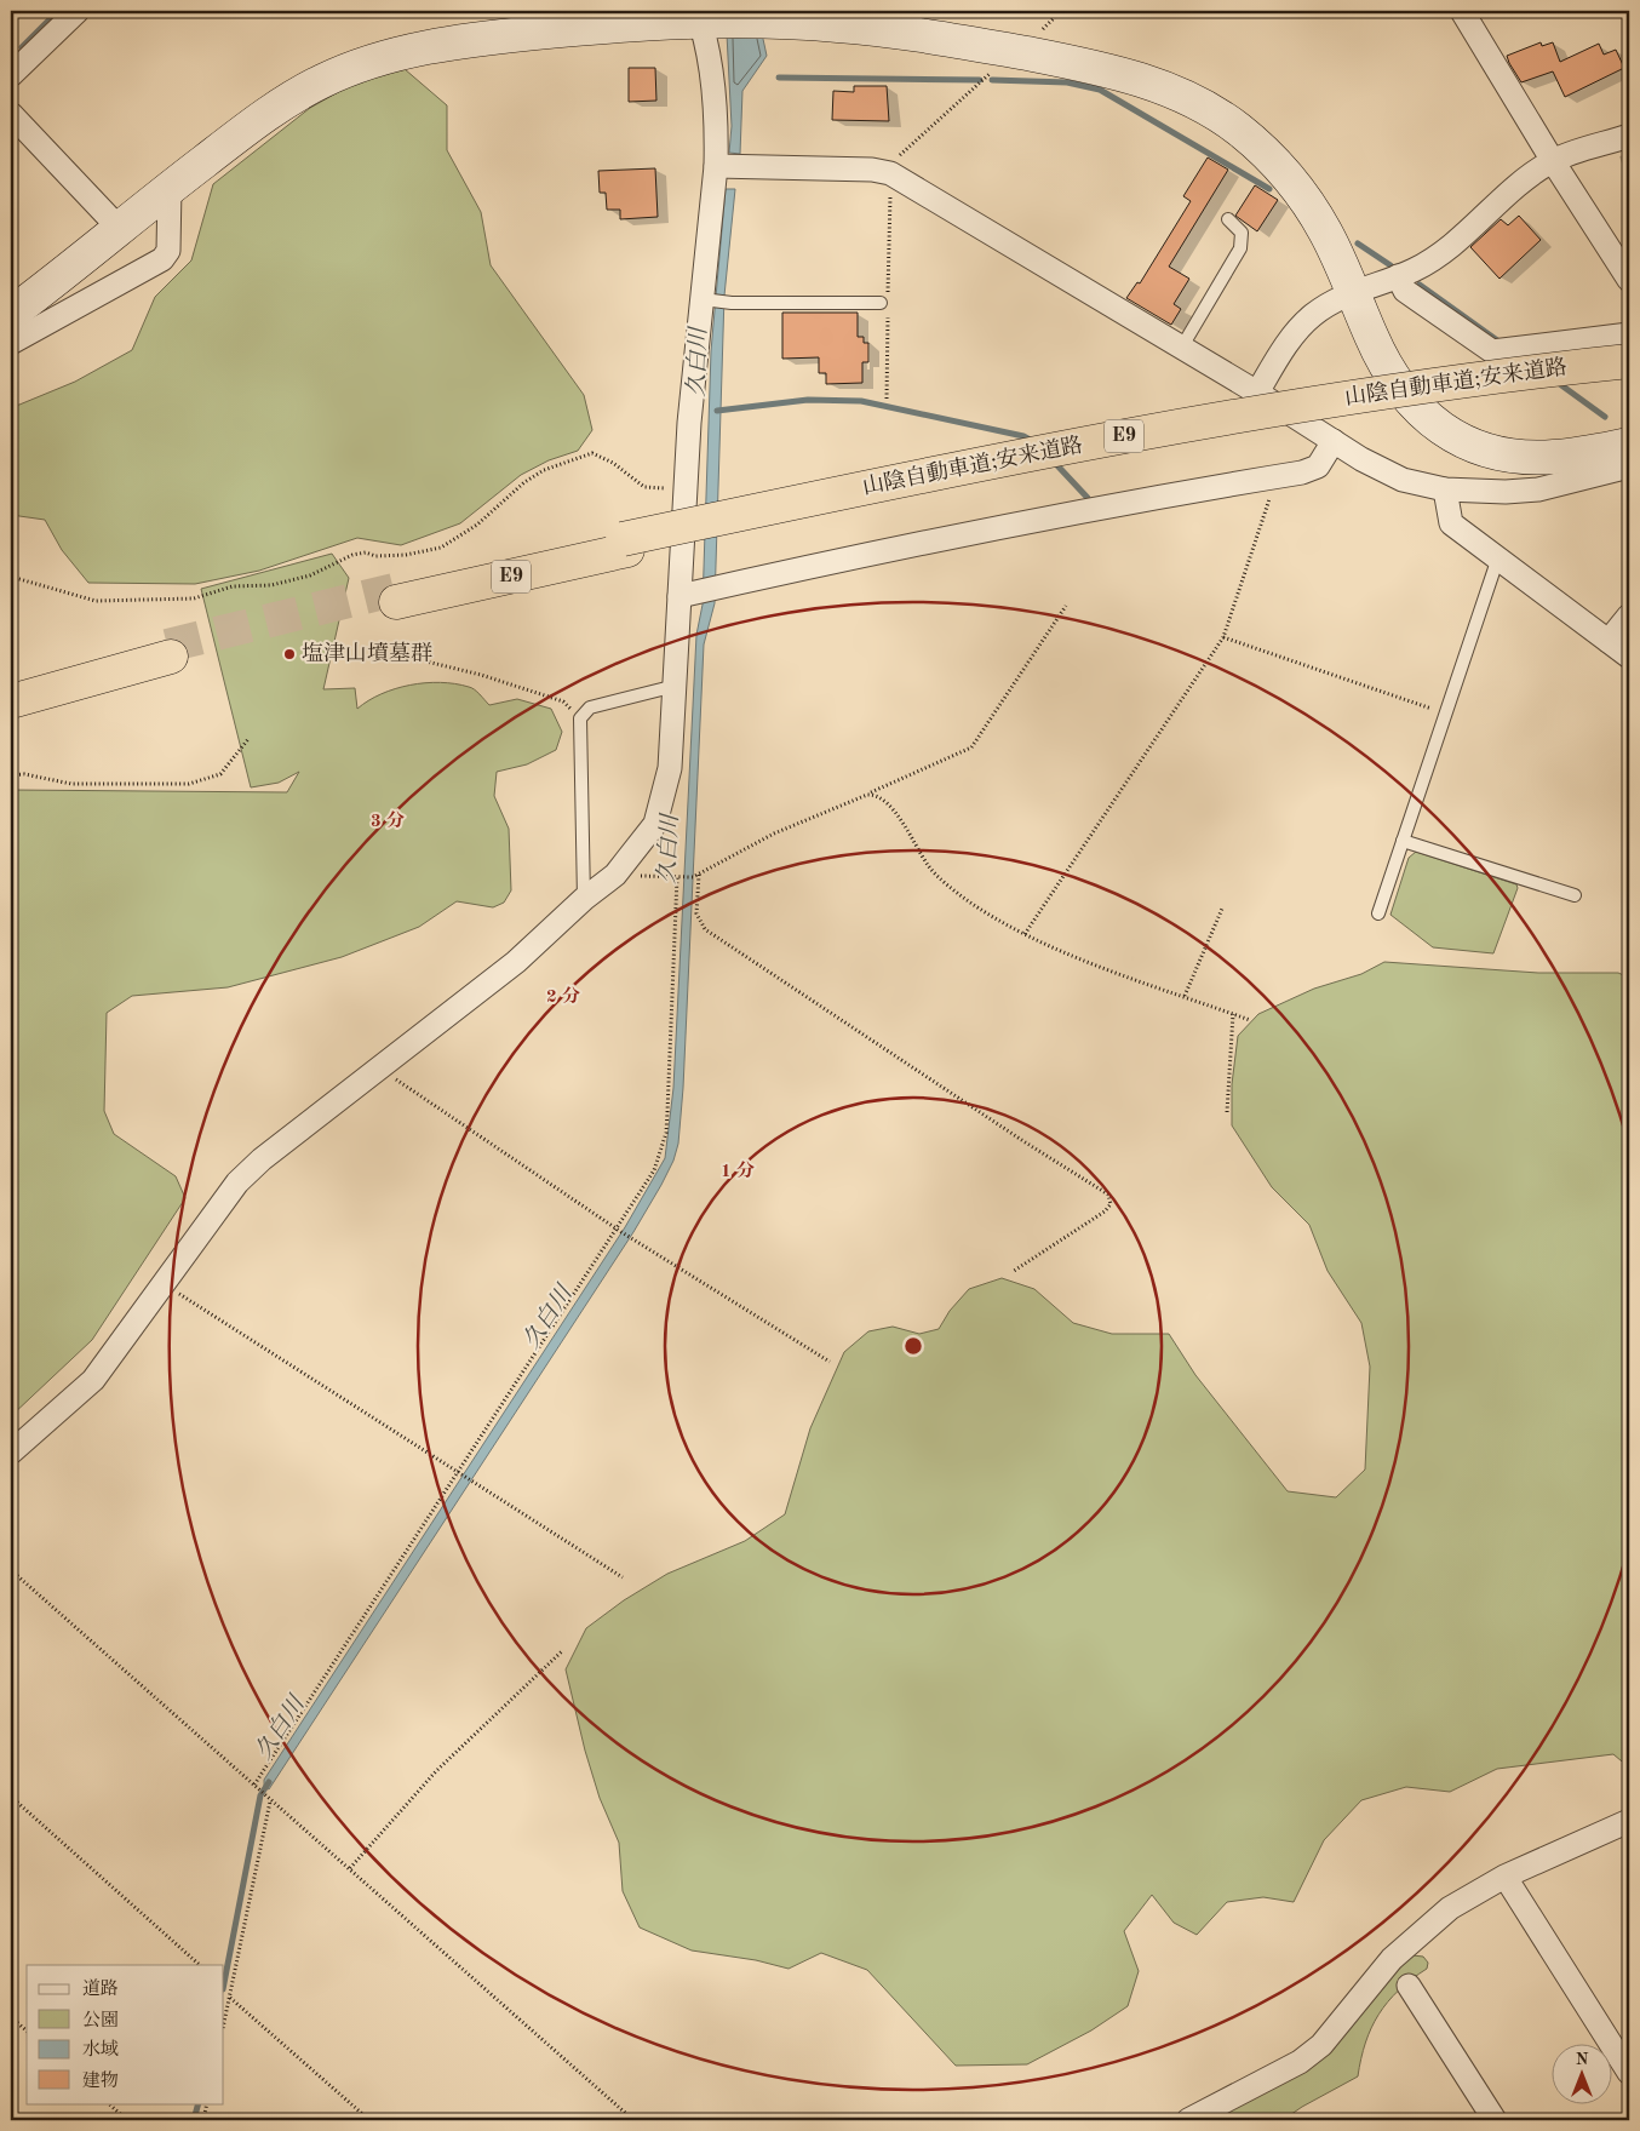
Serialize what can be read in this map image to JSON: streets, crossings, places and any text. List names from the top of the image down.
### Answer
{
  "streets": {
    "highway": ["山陰自動車道;安来道路", "E9"]
  },
  "water": ["久白川"],
  "places": ["塩津山墳墓群"],
  "legend": [
    "道路",
    "公園",
    "水域",
    "建物"
  ],
  "north": "top",
  "rings": ["3 分", "2 分", "1 分"]
}
